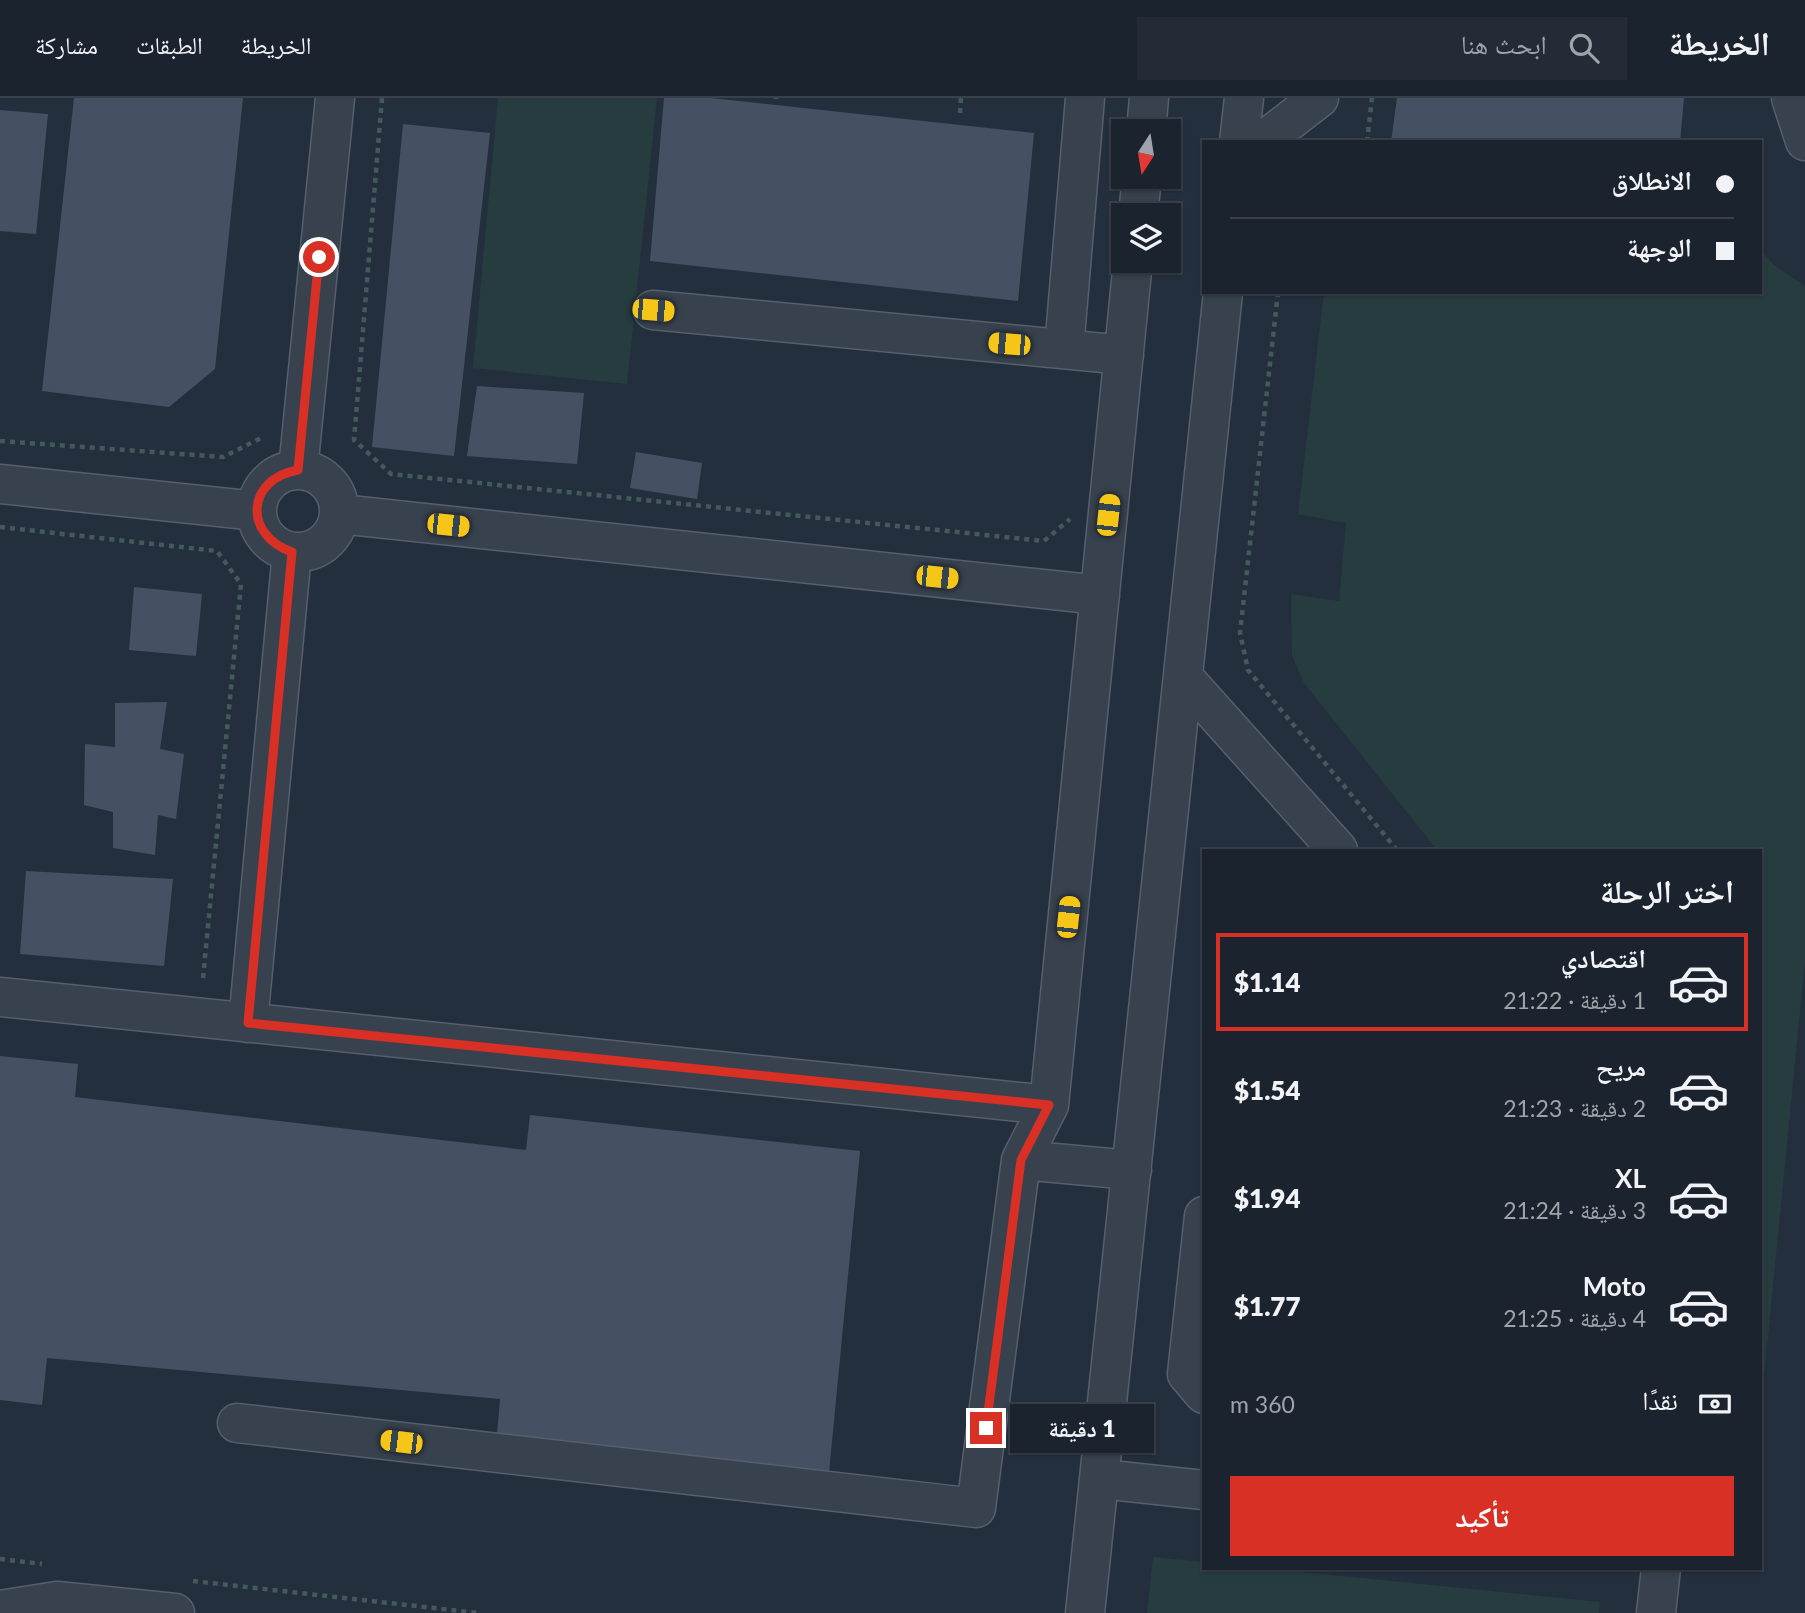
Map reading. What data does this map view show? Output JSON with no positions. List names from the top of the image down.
{
  "north": "bottom",
  "page": {
    "header": "الخريطة",
    "search": "ابحث هنا",
    "nav": ["الخريطة", "الطبقات", "مشاركة"],
    "banner": ["الانطلاق", "الوجهة"],
    "heading": "اختر الرحلة",
    "list": [
      {
        "name": "اقتصادي",
        "note": "1 دقيقة · 21:22",
        "value": "$1.14"
      },
      {
        "name": "مريح",
        "note": "2 دقيقة · 21:23",
        "value": "$1.54"
      },
      {
        "name": "XL",
        "note": "3 دقيقة · 21:24",
        "value": "$1.94"
      },
      {
        "name": "Moto",
        "note": "4 دقيقة · 21:25",
        "value": "$1.77"
      }
    ],
    "pay": ["نقدًا", "360 m"],
    "bubble": "1 دقيقة",
    "buttons": "تأكيد"
  }
}
